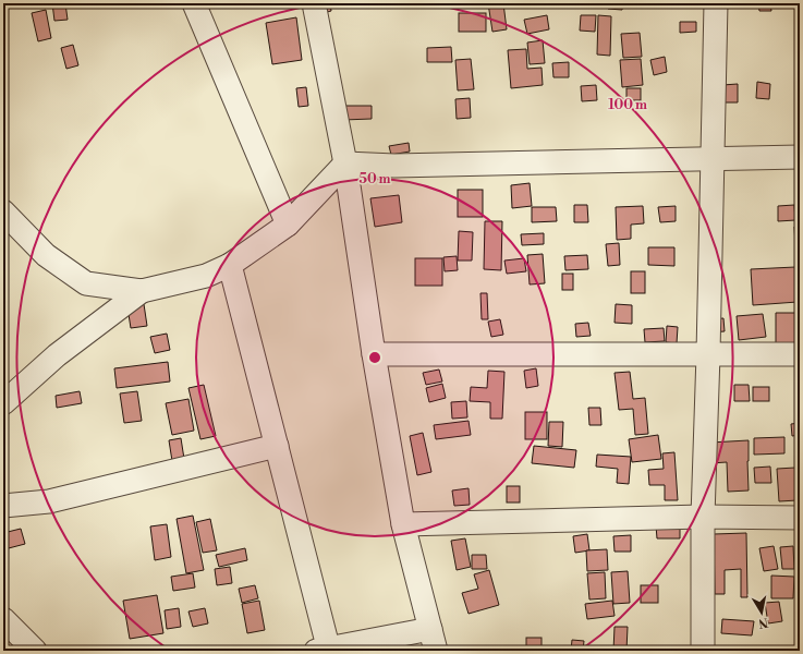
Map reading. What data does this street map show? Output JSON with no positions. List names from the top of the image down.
{
  "north": "bottom",
  "rings": ["100 m", "50 m"]
}
